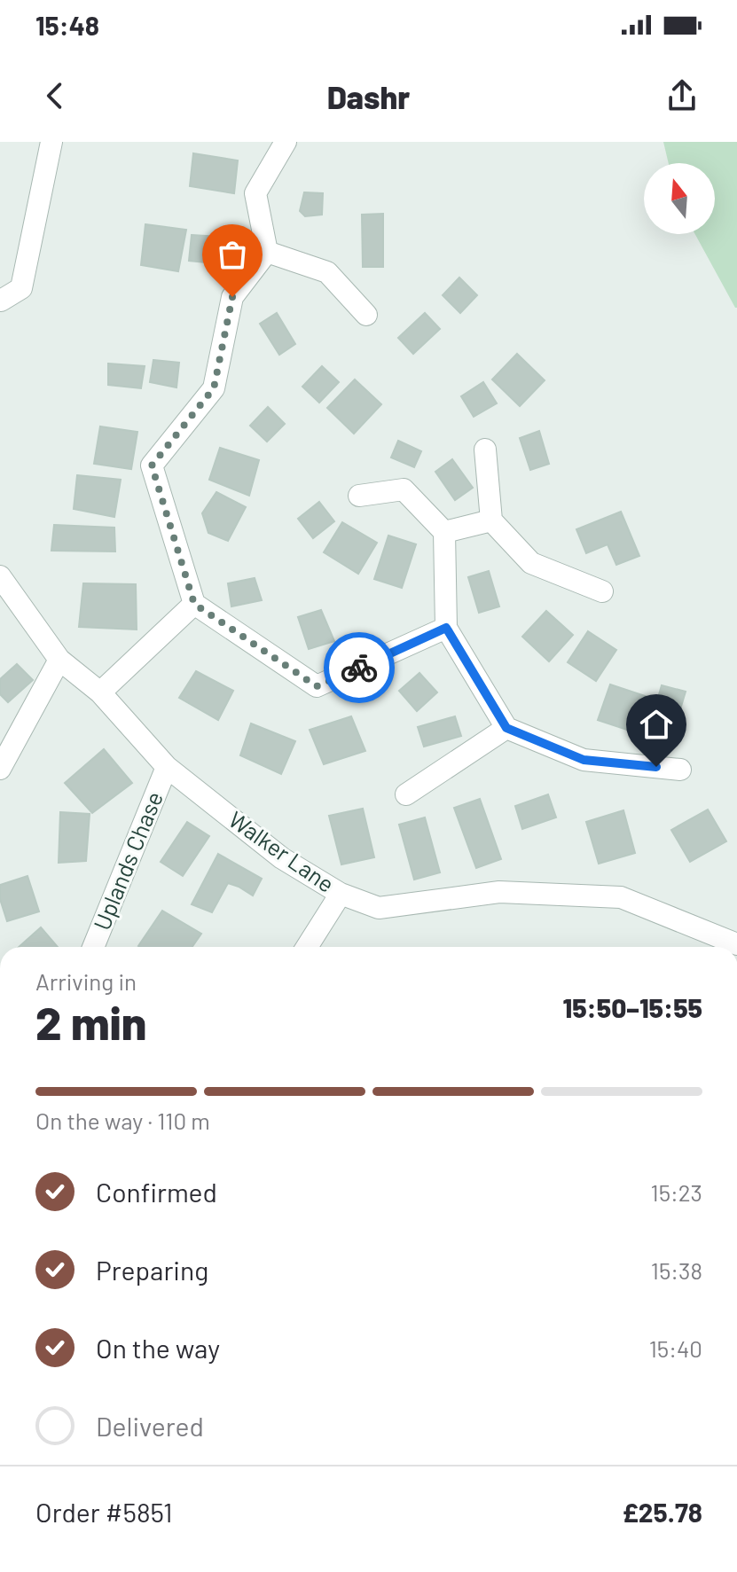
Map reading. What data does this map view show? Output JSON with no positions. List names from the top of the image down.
{
  "streets": {
    "street": ["Walker Lane", "Uplands Chase"]
  },
  "crossings": [
    ["Walker Lane", "Uplands Chase"]
  ],
  "north": "top",
  "page": {
    "status": "15:48",
    "header": "Dashr",
    "heading": ["2 min", "Arriving in", "15:50–15:55"],
    "panel": ["Order #5851", "£25.78"],
    "bar": "On the way · 110 m",
    "list": [
      ["Confirmed", "15:23"],
      ["Preparing", "15:38"],
      ["On the way", "15:40"],
      "Delivered"
    ]
  }
}
